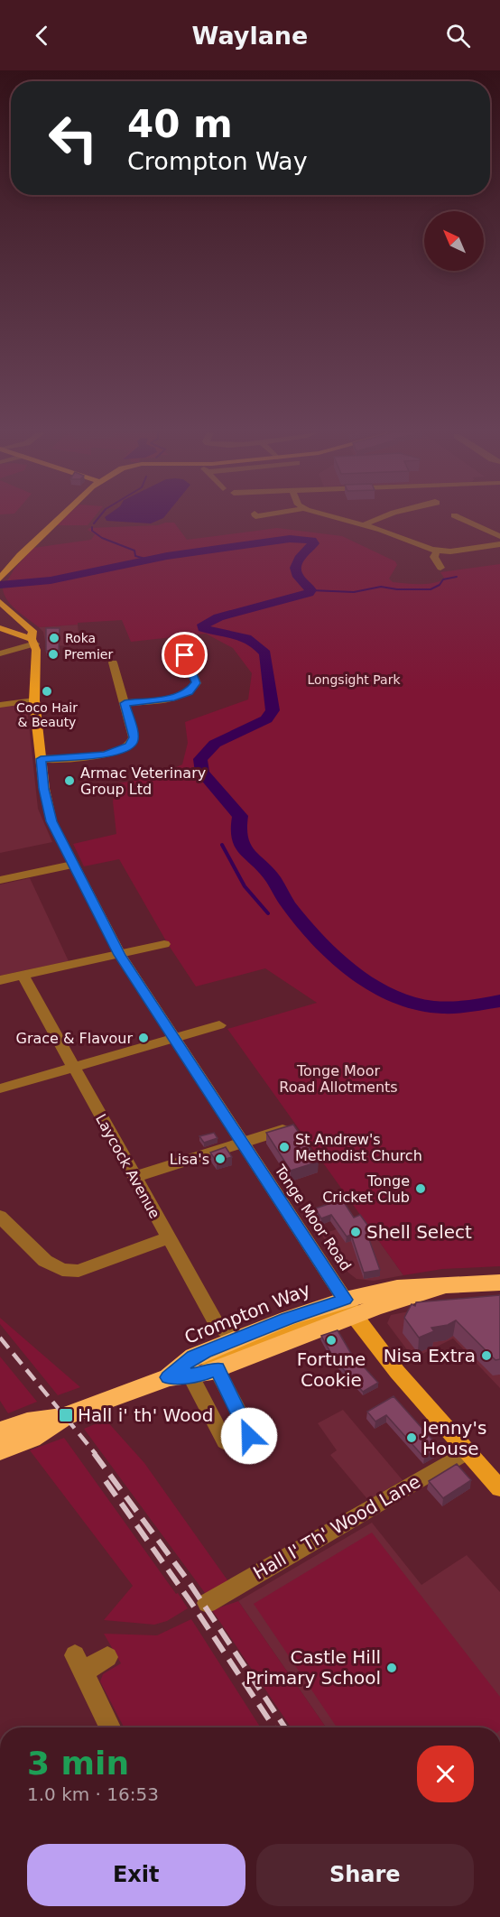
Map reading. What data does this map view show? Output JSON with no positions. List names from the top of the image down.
{
  "streets": {
    "highway": ["Crompton Way"],
    "main road": ["Tonge Moor Road"],
    "street": ["Laycock Avenue", "Hall I' Th' Wood Lane"]
  },
  "crossings": [
    ["Laycock Avenue", "Crompton Way"],
    ["Tonge Moor Road", "Crompton Way"],
    ["Tonge Moor Road", "Hall I' Th' Wood Lane"]
  ],
  "parks": ["Longsight Park", "Tonge Moor Road Allotments"],
  "places": {
    "other": [
      "Roka",
      "Premier",
      "Coco Hair & Beauty",
      "Armac Veterinary Group Ltd",
      "Grace & Flavour",
      "St Andrew's Methodist Church",
      "Lisa's",
      "Tonge Cricket Club",
      "Shell Select",
      "Fortune Cookie",
      "Nisa Extra",
      "Jenny's House",
      "Castle Hill Primary School"
    ],
    "transit": ["Hall i' th' Wood"]
  },
  "north": "top left",
  "page": {
    "header": "Waylane",
    "turn": ["40 m", "Crompton Way"],
    "heading": ["3 min", "1.0 km · 16:53"],
    "buttons": ["Exit", "Share"]
  }
}
